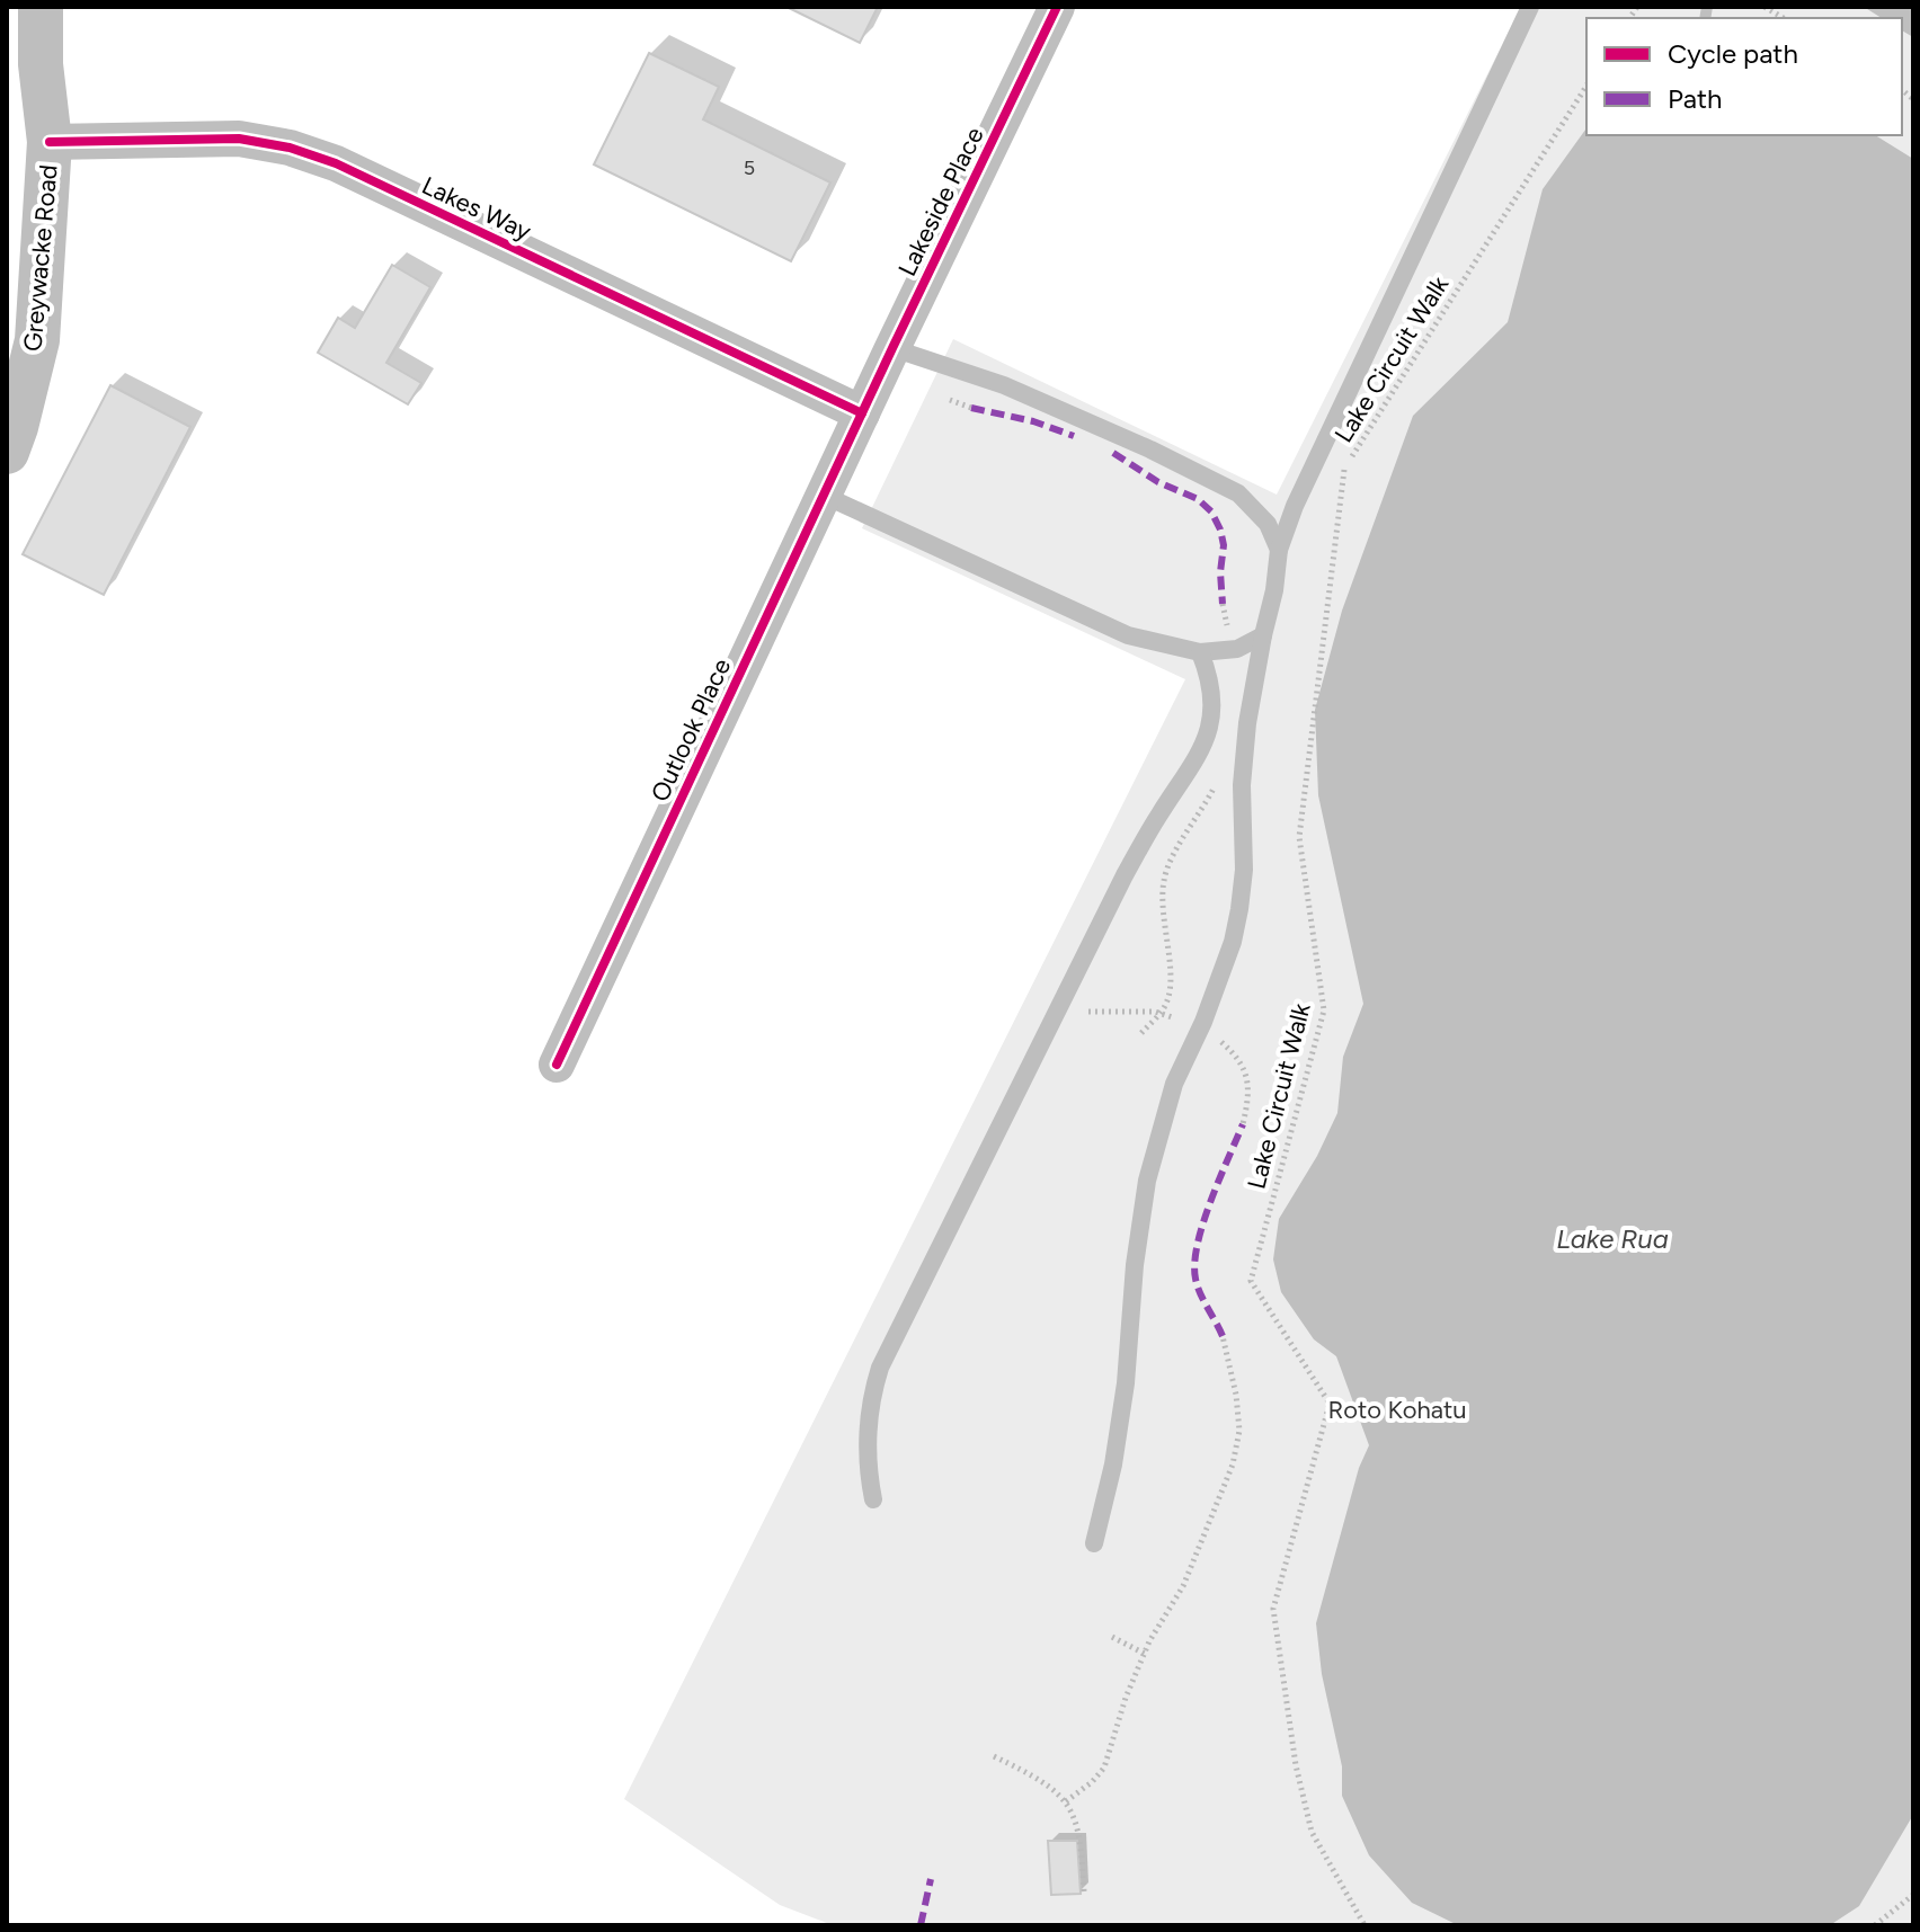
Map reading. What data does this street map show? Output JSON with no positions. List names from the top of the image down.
{
  "streets": {
    "street": [
      "Lakeside Place",
      "Lakes Way",
      "Greywacke Road",
      "Outlook Place"
    ],
    "path": ["Lake Circuit Walk"]
  },
  "crossings": [
    ["Lakeside Place", "Lakes Way"],
    ["Lakeside Place", "Outlook Place"],
    ["Lakes Way", "Greywacke Road"],
    ["Lakes Way", "Outlook Place"]
  ],
  "water": ["Lake Rua"],
  "parks": ["Roto Kohatu"],
  "house_numbers": ["5"],
  "legend": ["Cycle path", "Path"]
}
